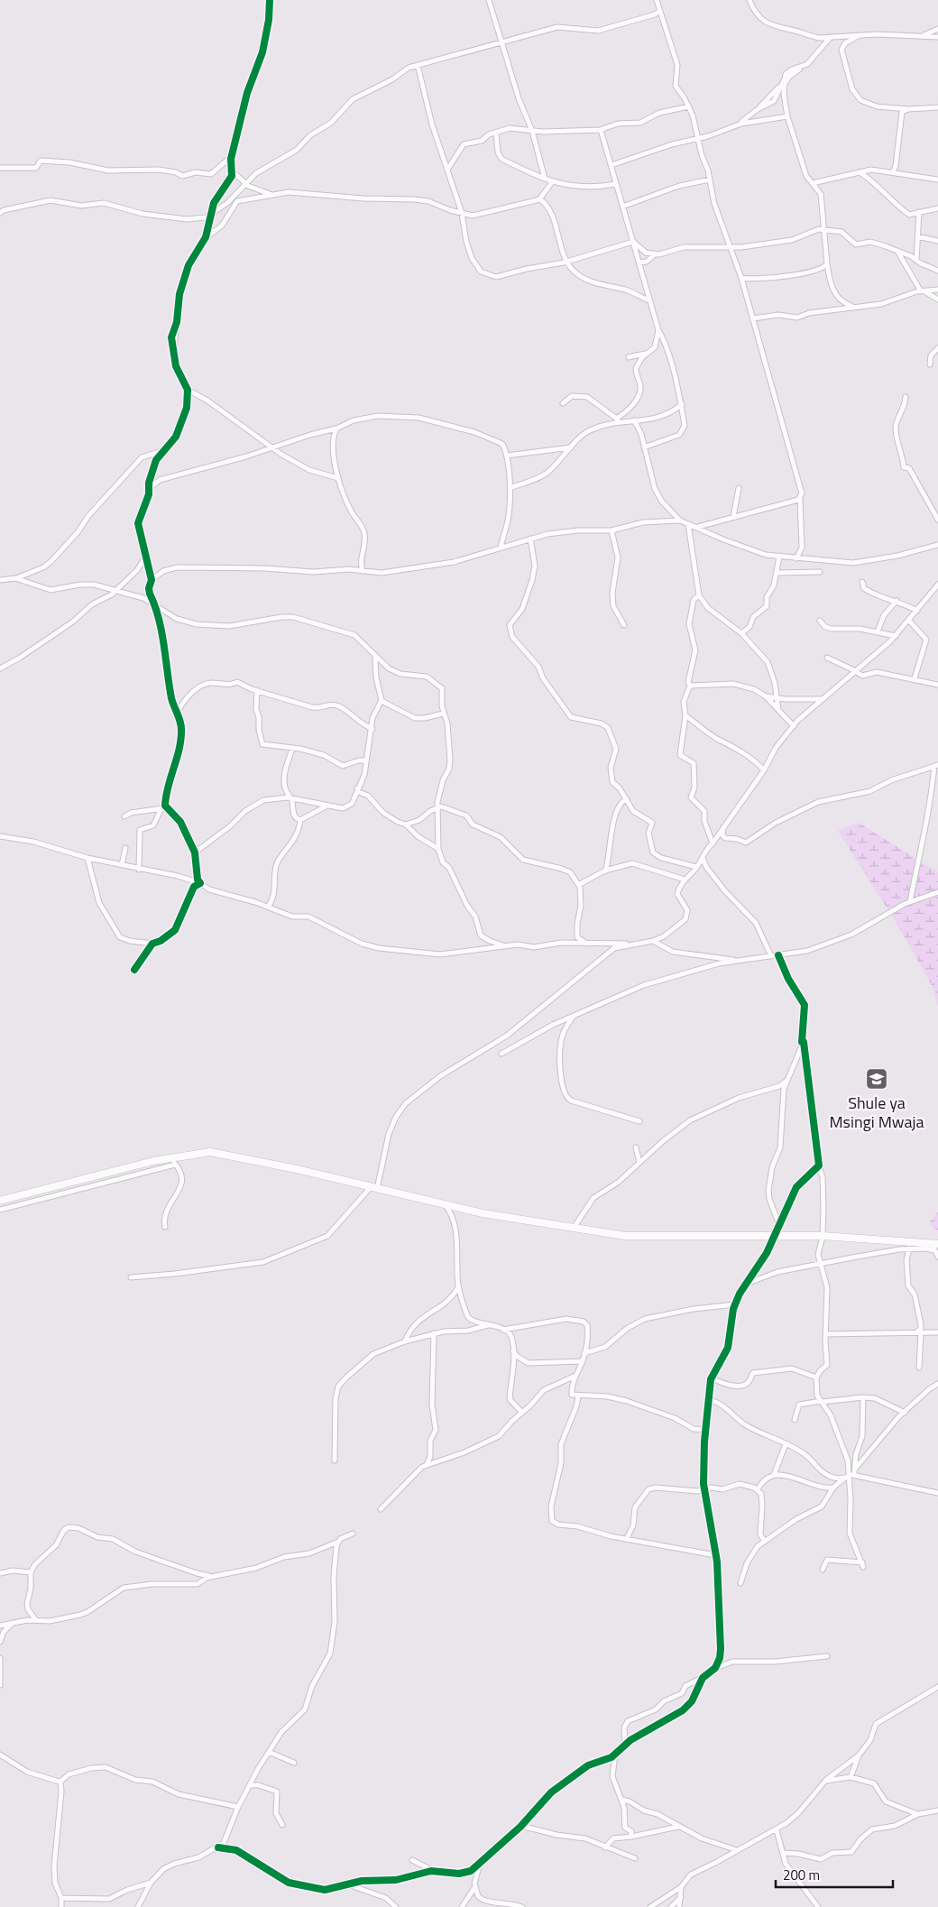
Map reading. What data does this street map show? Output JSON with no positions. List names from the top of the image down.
{
  "places": {
    "school or university": ["Shule ya Msingi Mwaja"]
  },
  "scale_bar": "200 m"
}
